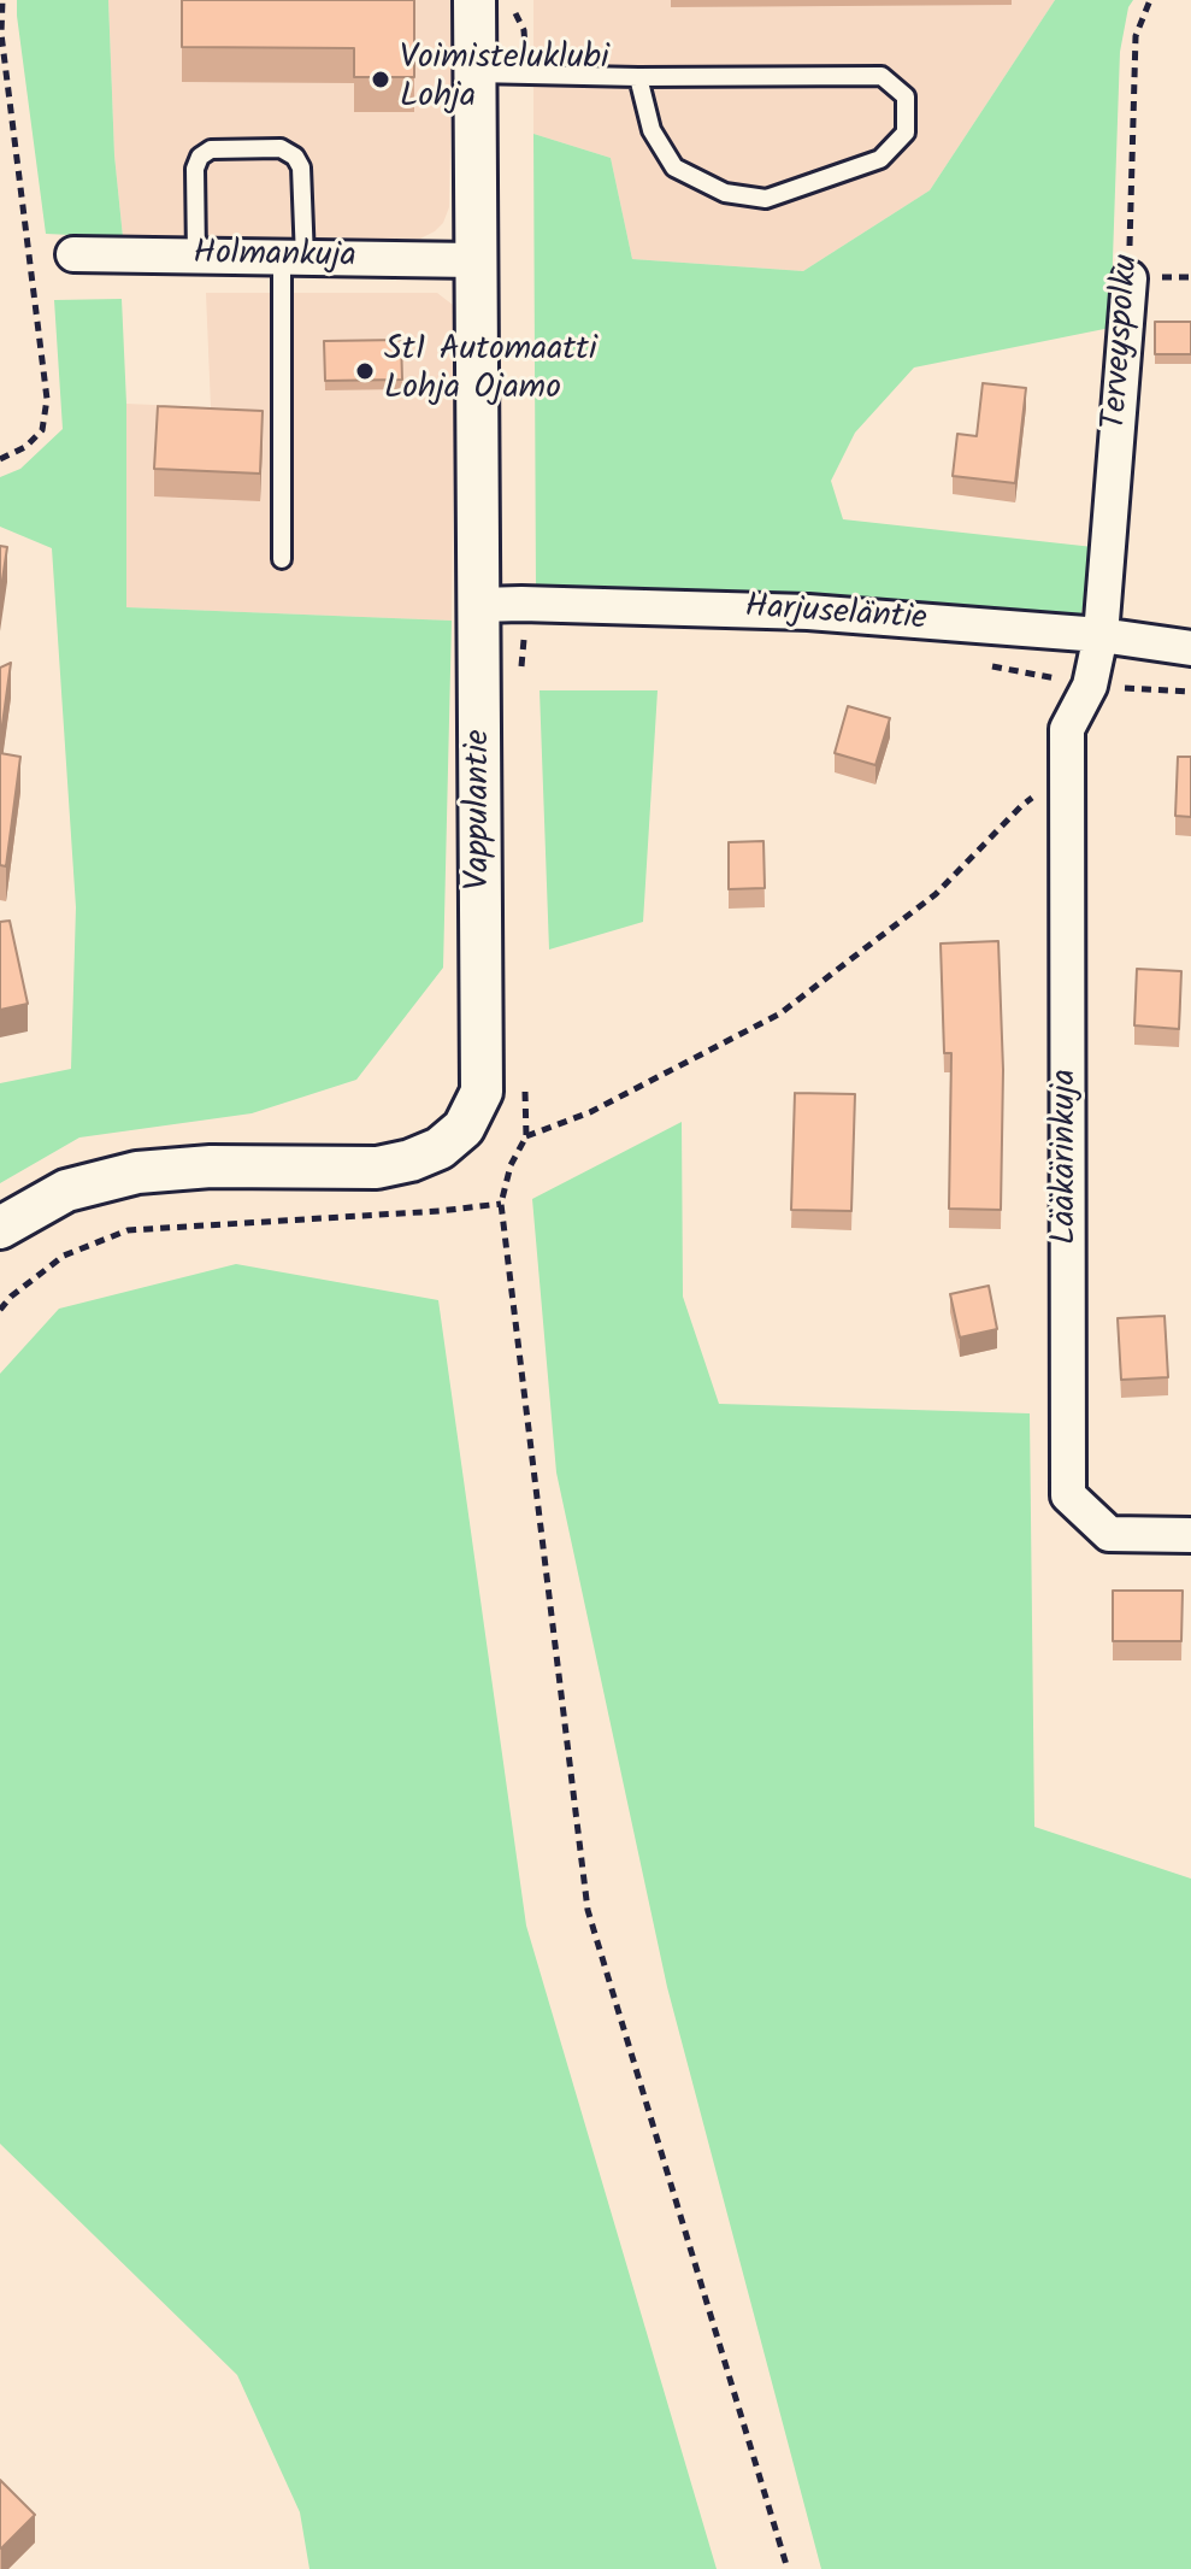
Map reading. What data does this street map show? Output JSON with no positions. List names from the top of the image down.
{
  "streets": {
    "street": [
      "Holmankuja",
      "Terveyspolku",
      "Harjuseläntie",
      "Vappulantie",
      "Lääkärinkuja"
    ]
  },
  "crossings": [
    ["Holmankuja", "Vappulantie"],
    ["Terveyspolku", "Harjuseläntie"],
    ["Terveyspolku", "Lääkärinkuja"],
    ["Harjuseläntie", "Vappulantie"]
  ],
  "places": ["Voimisteluklubi Lohja", "St1 Automaatti Lohja Ojamo"]
}
